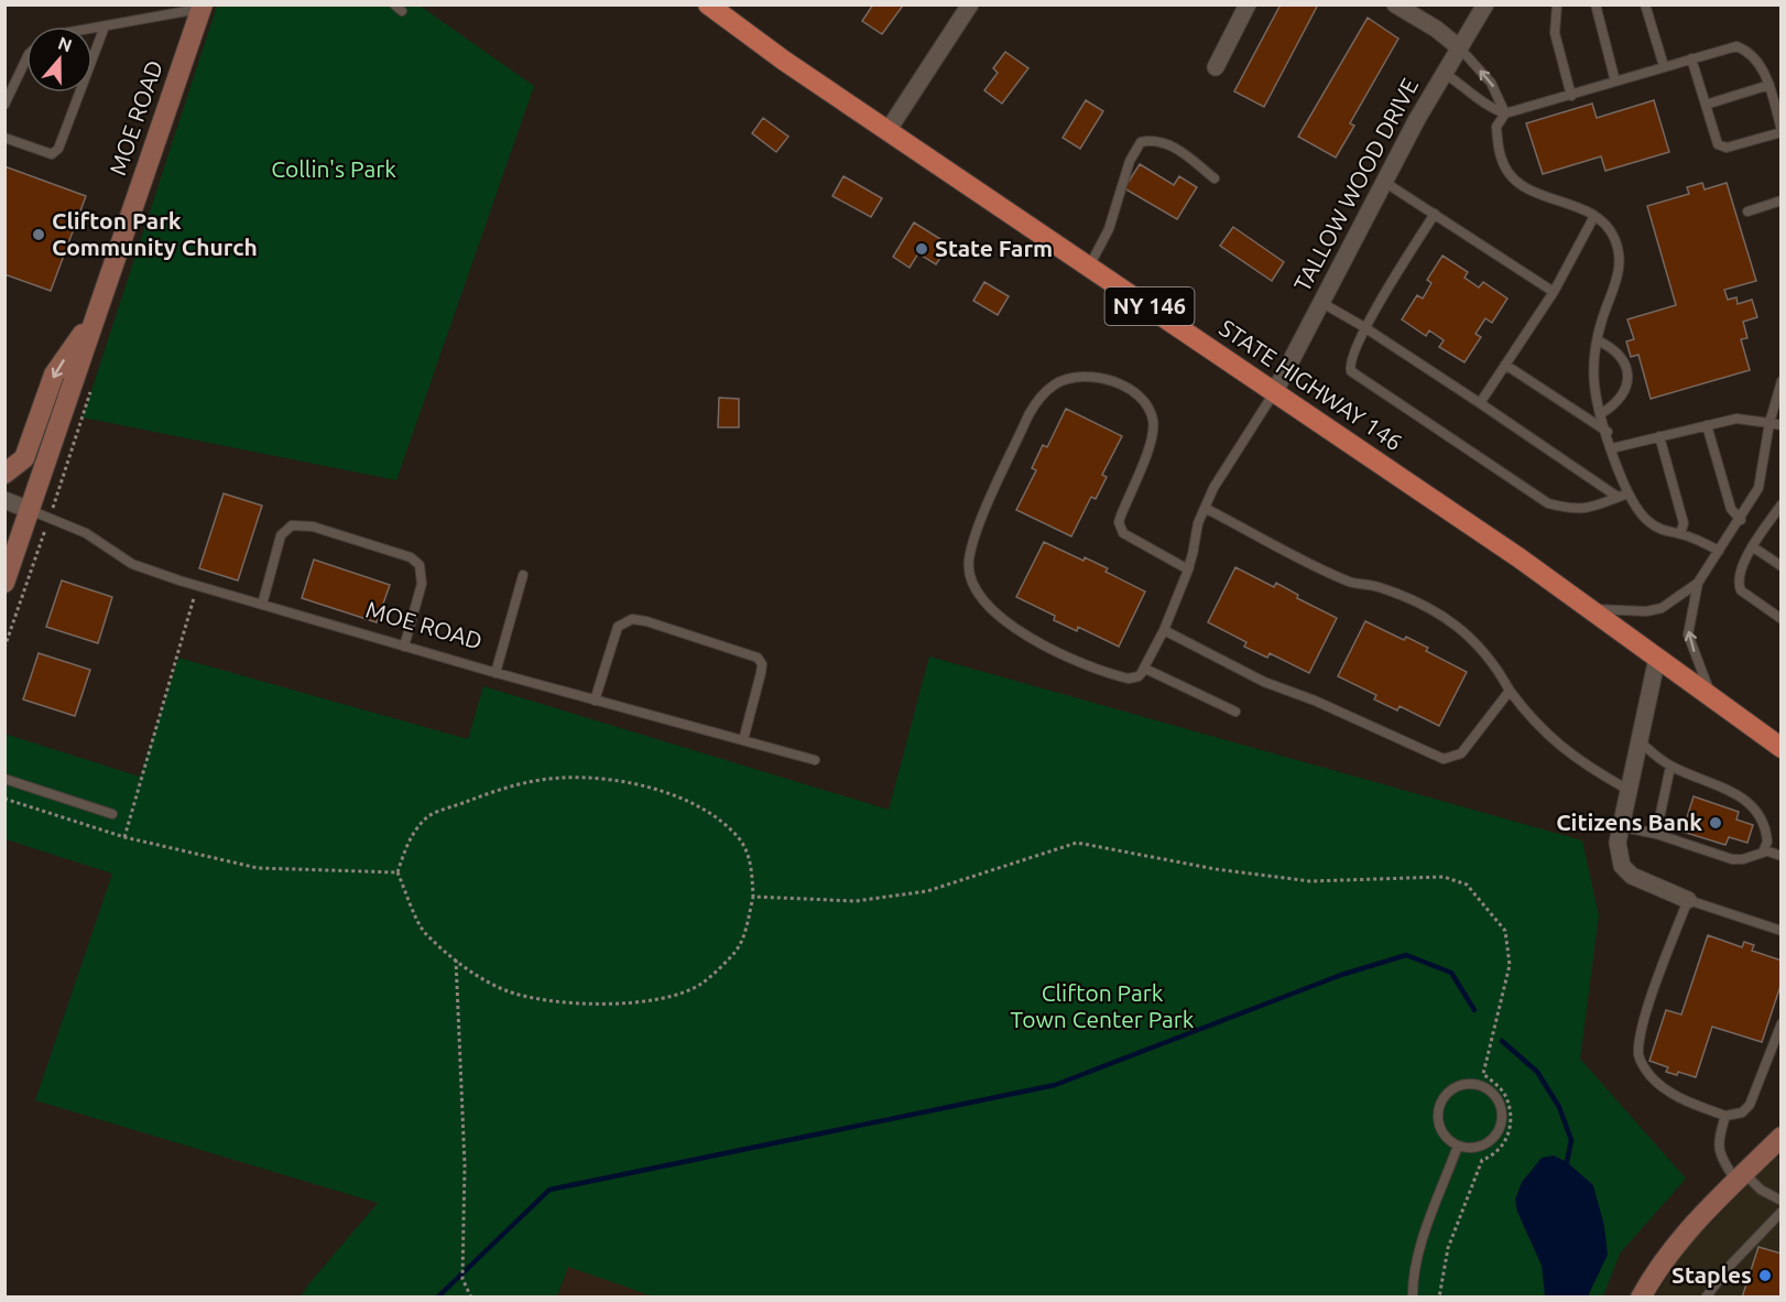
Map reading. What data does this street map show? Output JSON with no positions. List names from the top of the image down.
{
  "streets": {
    "main road": ["NY 146", "STATE HIGHWAY 146"],
    "street": ["MOE ROAD", "TALLOW WOOD DRIVE"]
  },
  "crossings": [
    ["TALLOW WOOD DRIVE", "STATE HIGHWAY 146"]
  ],
  "parks": ["Collin's Park", "Clifton Park Town Center Park"],
  "places": [
    "Clifton Park Community Church",
    "State Farm",
    "Citizens Bank",
    "Staples"
  ],
  "north": "top"
}
